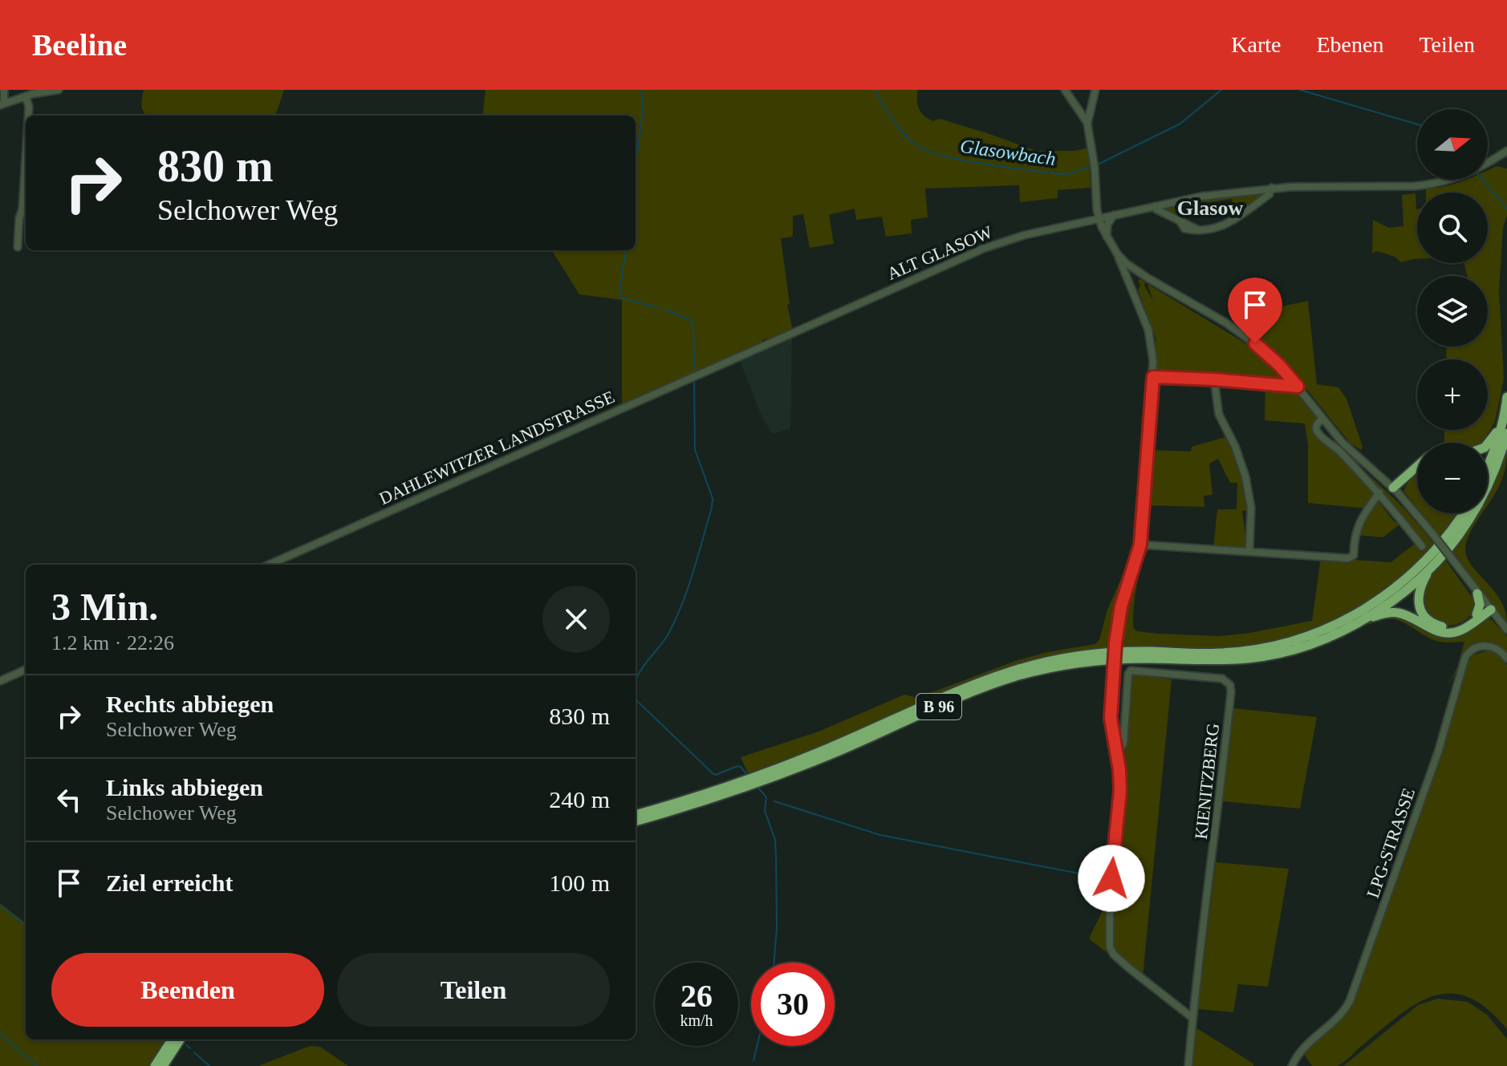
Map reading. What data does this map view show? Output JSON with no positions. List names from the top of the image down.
{
  "streets": {
    "highway": ["B 96"],
    "street": [
      "ALT GLASOW",
      "DAHLEWITZER LANDSTRASSE",
      "KIENITZBERG",
      "LPG-STRASSE"
    ]
  },
  "crossings": [
    ["ALT GLASOW", "DAHLEWITZER LANDSTRASSE"]
  ],
  "districts": ["Glasow"],
  "water": ["Glasowbach"],
  "north": "right",
  "page": {
    "header": "Beeline",
    "nav": ["Karte", "Ebenen", "Teilen"],
    "map_buttons": ["+", "−"],
    "turn": ["830 m", "Selchower Weg"],
    "heading": ["3 Min.", "1.2 km · 22:26"],
    "list": [
      {
        "name": "Rechts abbiegen",
        "note": "Selchower Weg",
        "value": "830 m"
      },
      {
        "name": "Links abbiegen",
        "note": "Selchower Weg",
        "value": "240 m"
      },
      {
        "name": "Ziel erreicht",
        "value": "100 m"
      }
    ],
    "buttons": ["Beenden", "Teilen"],
    "speed": "26 km/h",
    "limit": "30"
  }
}
